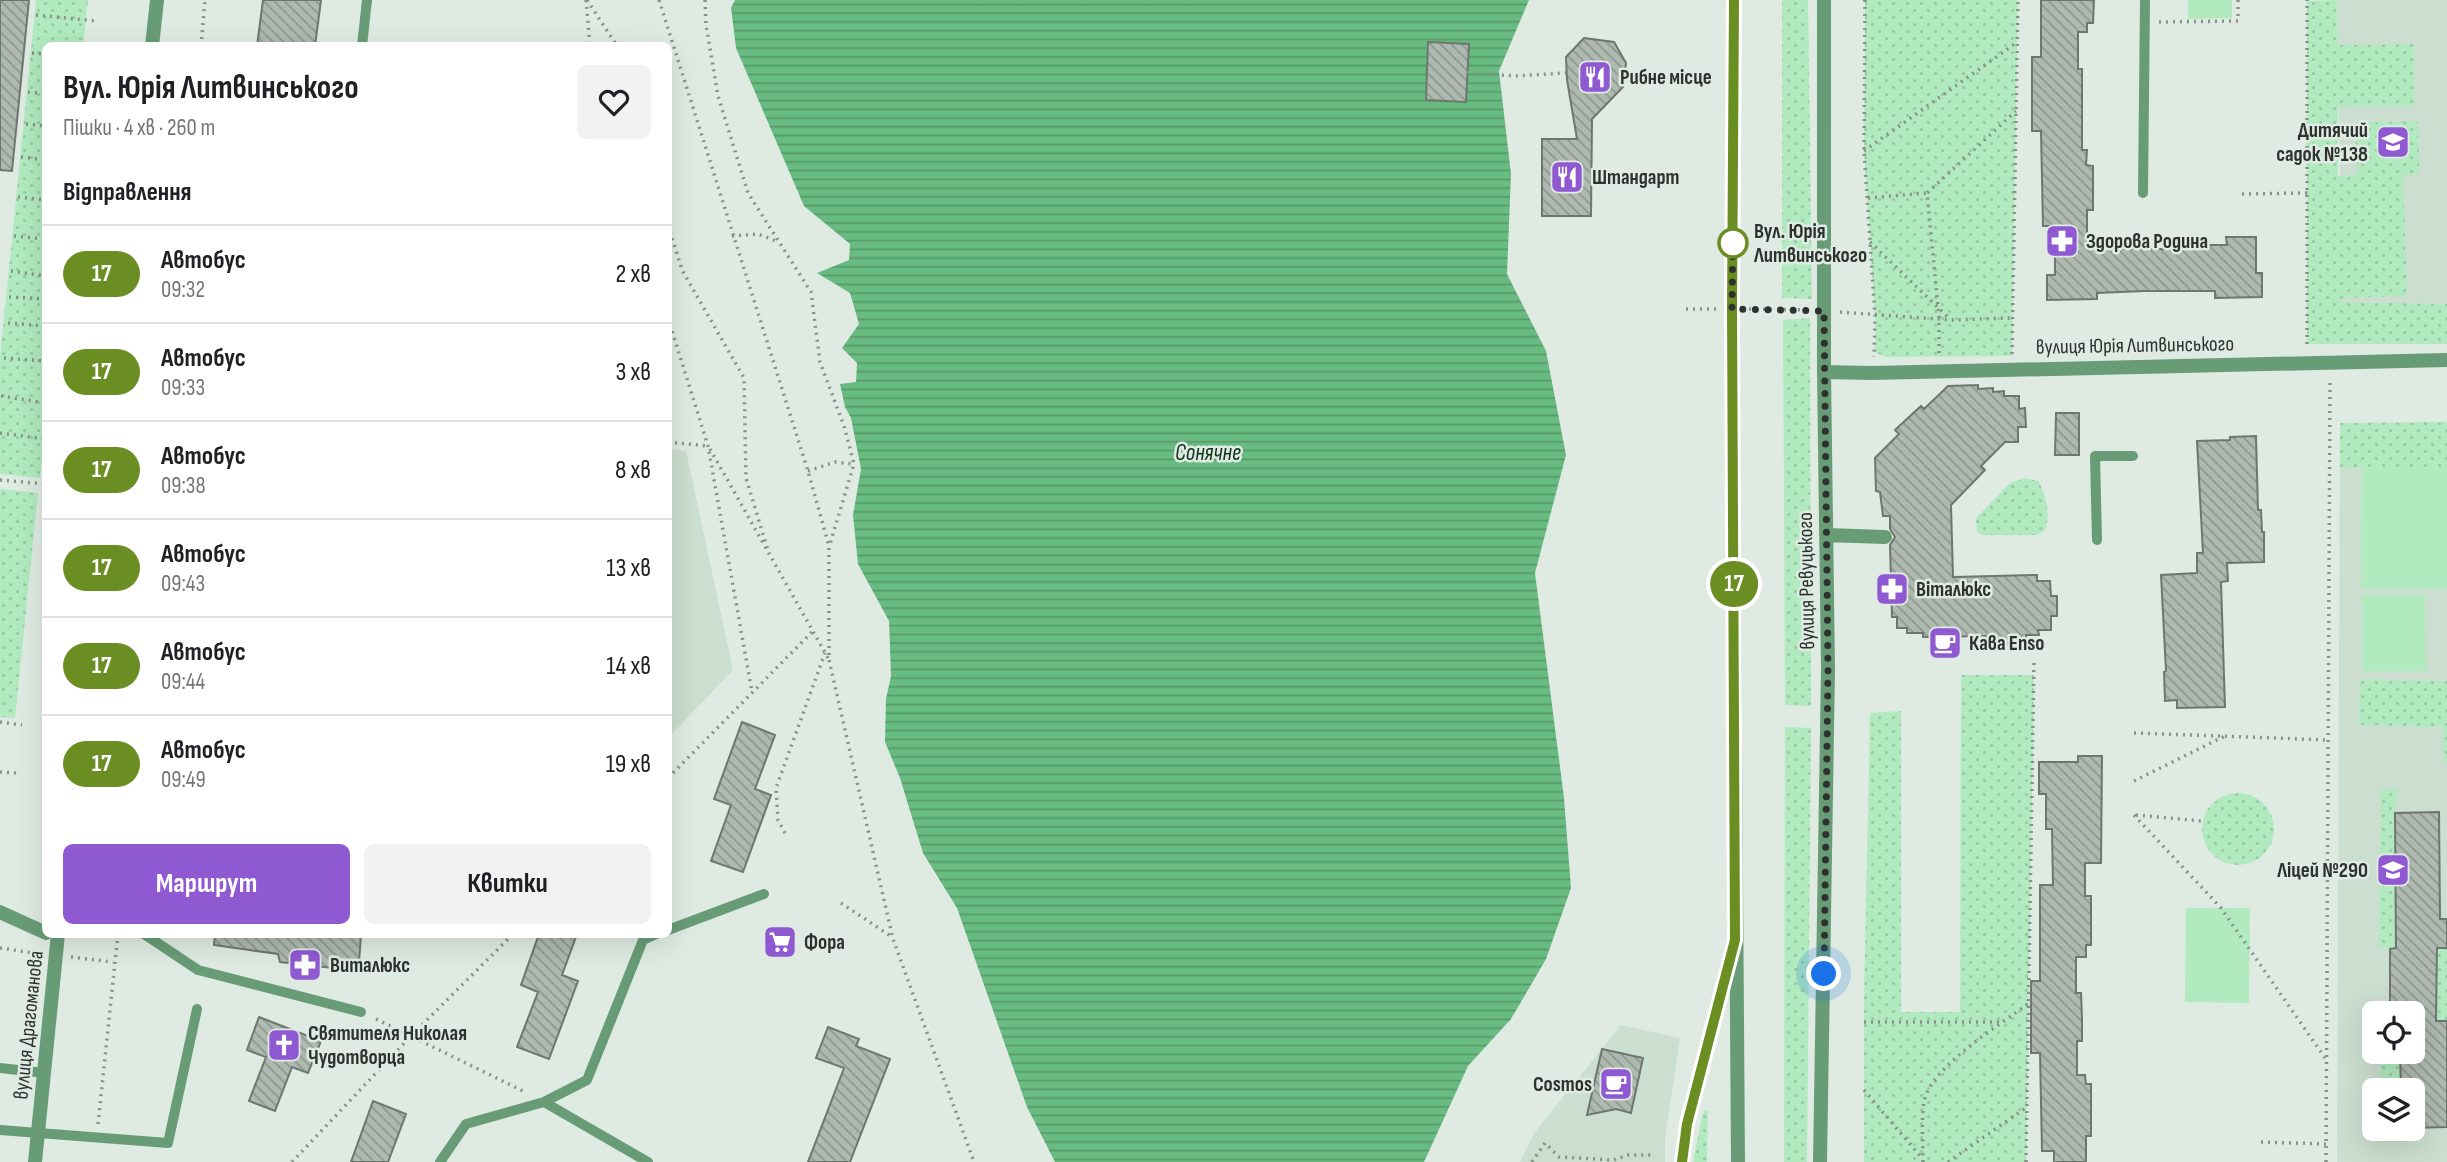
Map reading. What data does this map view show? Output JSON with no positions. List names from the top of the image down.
{
  "streets": {
    "street": ["вулиця Юрія Литвинського", "вулиця Ревуцького", "вулиця Драгоманова"]
  },
  "crossings": [
    ["вулиця Юрія Литвинського", "вулиця Ревуцького"]
  ],
  "water": ["Сонячне"],
  "places": {
    "restaurant": ["Рибне місце", "Штандарт"],
    "school or university": ["Дитячий садок №138", "Ліцей №290"],
    "pharmacy": ["Здорова Родина", "Віталюкс", "Виталюкс"],
    "other": ["Вул. Юрія Литвинського"],
    "cafe": ["Кава Enso", "Cosmos"],
    "supermarket": ["Фора"],
    "church": ["Святителя Николая Чудотворца"]
  },
  "lines": ["bus line 17"],
  "page": {
    "on_map": "17",
    "heading": [
      ["Вул. Юрія Литвинського", "Пішки · 4 хв · 260 m"],
      "Відправлення"
    ],
    "list": [
      {
        "mark": "17",
        "name": "Автобус",
        "note": "09:32",
        "value": "2 хв"
      },
      {
        "mark": "17",
        "name": "Автобус",
        "note": "09:33",
        "value": "3 хв"
      },
      {
        "mark": "17",
        "name": "Автобус",
        "note": "09:38",
        "value": "8 хв"
      },
      {
        "mark": "17",
        "name": "Автобус",
        "note": "09:43",
        "value": "13 хв"
      },
      {
        "mark": "17",
        "name": "Автобус",
        "note": "09:44",
        "value": "14 хв"
      },
      {
        "mark": "17",
        "name": "Автобус",
        "note": "09:49",
        "value": "19 хв"
      }
    ],
    "buttons": ["Маршрут", "Квитки"]
  }
}
